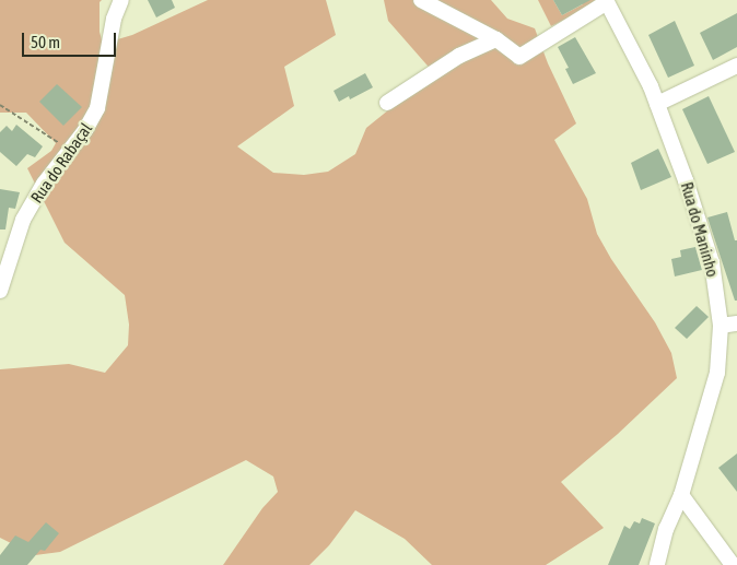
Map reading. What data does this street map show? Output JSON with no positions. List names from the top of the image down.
{
  "streets": {
    "street": ["Rua do Rabaçal", "Rua do Maninho"]
  },
  "scale_bar": "50 m"
}
